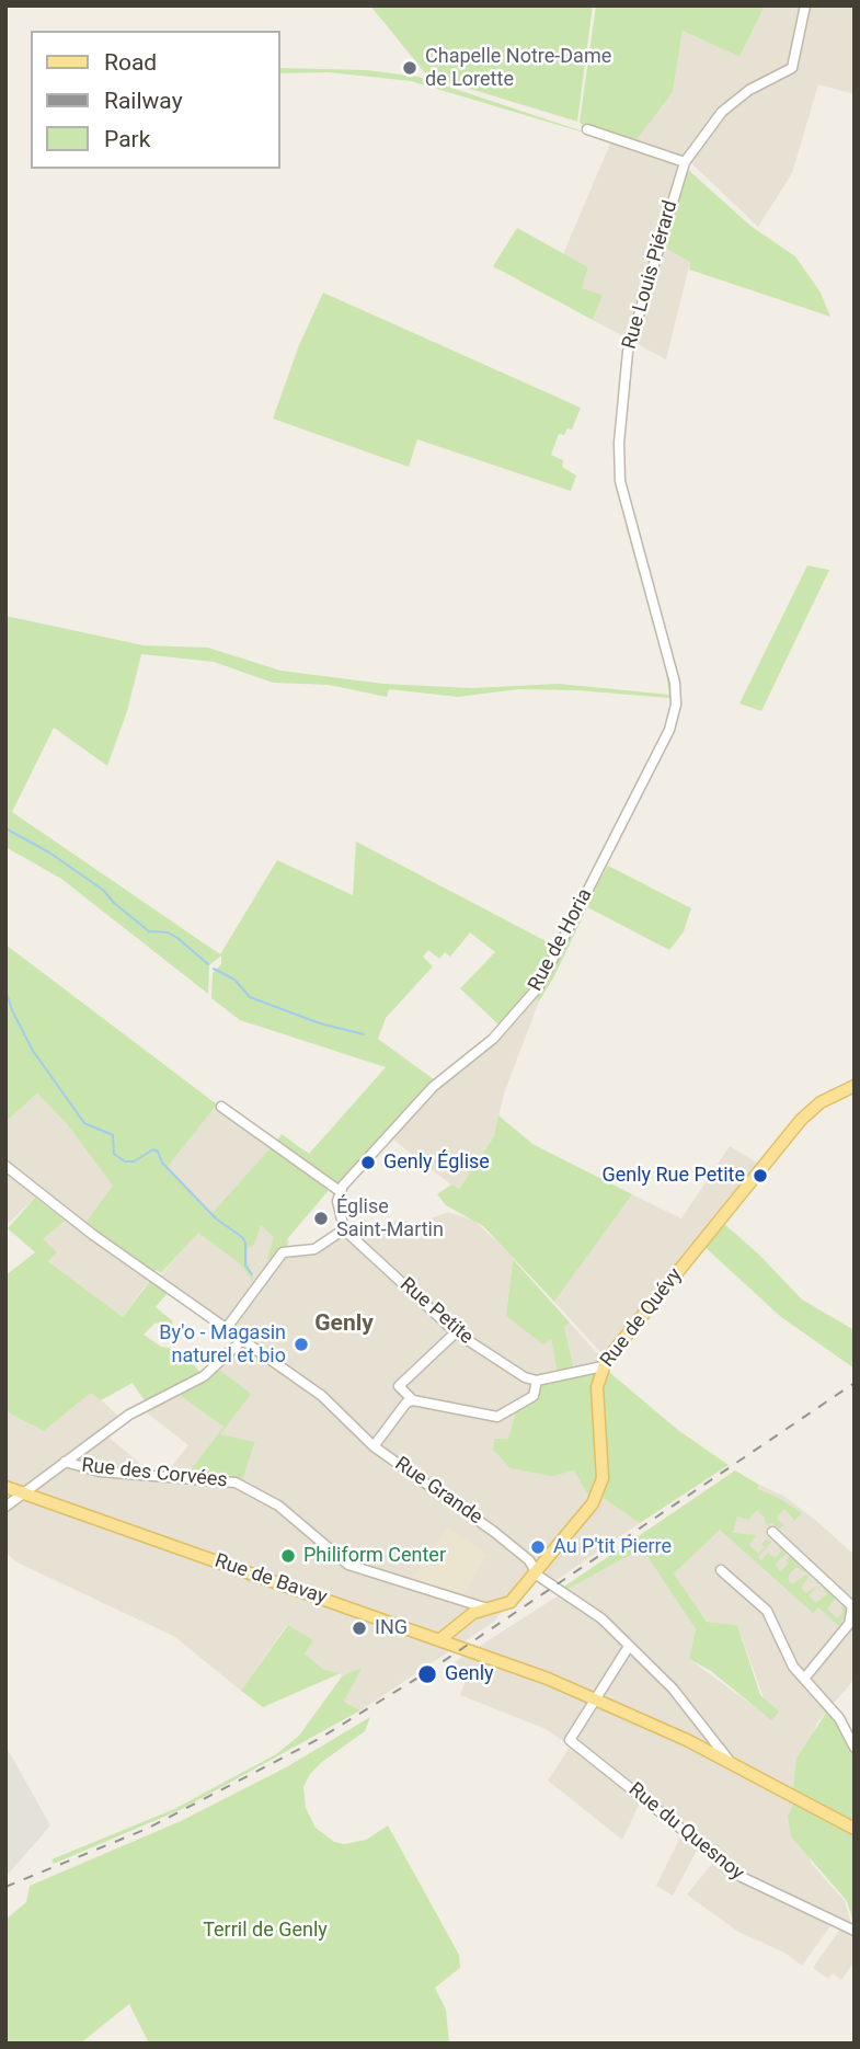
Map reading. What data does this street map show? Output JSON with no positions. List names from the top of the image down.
{
  "streets": {
    "main road": ["Rue de Quévy", "Rue de Bavay"],
    "street": [
      "Rue Louis Piérard",
      "Rue de Horia",
      "Rue Petite",
      "Rue des Corvées",
      "Rue Grande",
      "Rue du Quesnoy"
    ]
  },
  "crossings": [
    ["Rue Louis Piérard", "Rue de Horia"],
    ["Rue de Quévy", "Rue des Corvées"],
    ["Rue de Quévy", "Rue Grande"],
    ["Rue de Quévy", "Rue de Bavay"],
    ["Rue Grande", "Rue de Bavay"],
    ["Rue de Bavay", "Rue du Quesnoy"]
  ],
  "districts": ["Genly"],
  "parks": ["Terril de Genly"],
  "places": [
    "Chapelle Notre-Dame de Lorette",
    "Genly Église",
    "Genly Rue Petite",
    "Église Saint-Martin",
    "By'o - Magasin naturel et bio",
    "Au P'tit Pierre",
    "Philiform Center",
    "ING",
    "Genly"
  ],
  "legend": ["Road", "Railway", "Park"]
}
